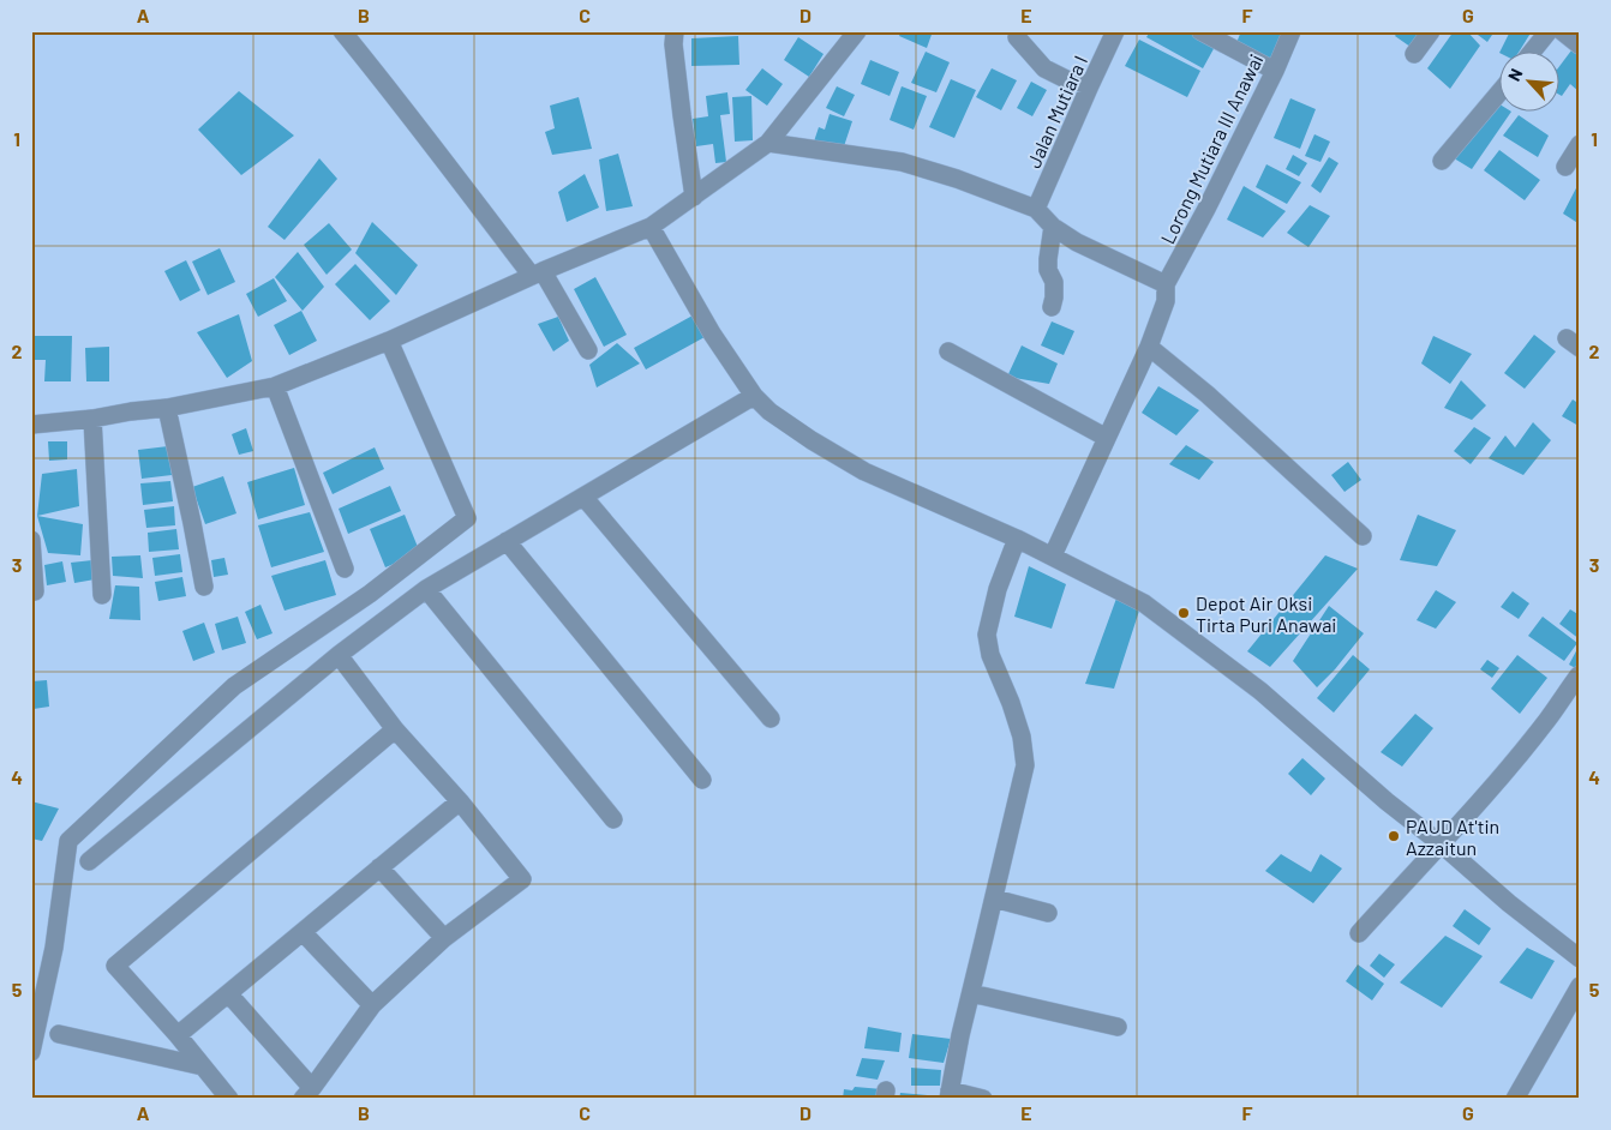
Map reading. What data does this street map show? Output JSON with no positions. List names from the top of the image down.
{
  "streets": {
    "street": ["Jalan Mutiara I", "Lorong Mutiara III Anawai"]
  },
  "places": ["Depot Air Oksi Tirta Puri Anawai", "PAUD At'tin Azzaitun"],
  "north": "top left",
  "grid": {
    "columns": [
      "A",
      "B",
      "C",
      "D",
      "E",
      "F",
      "G"
    ],
    "rows": [
      "1",
      "2",
      "3",
      "4",
      "5"
    ]
  }
}
